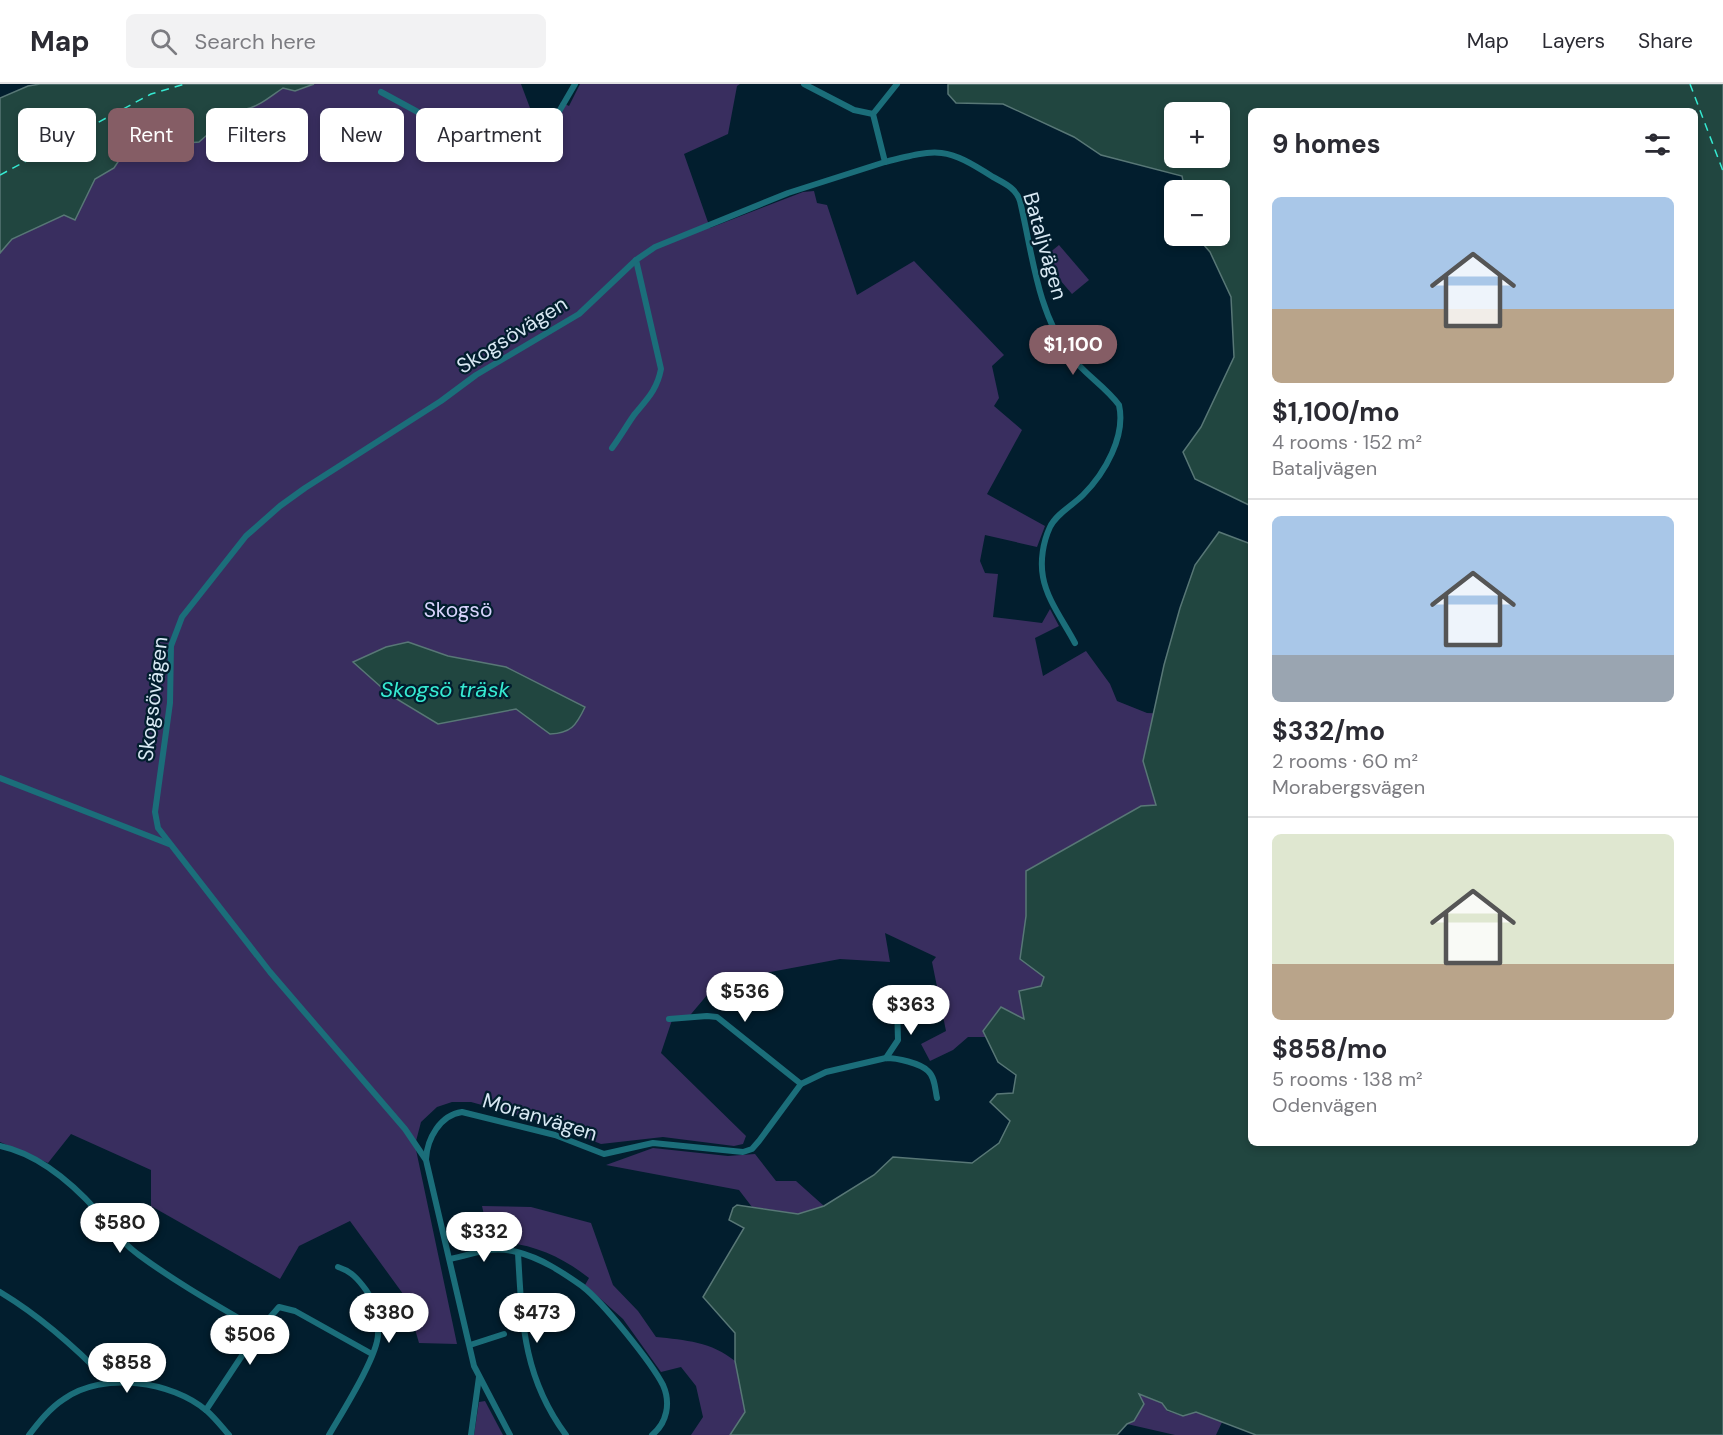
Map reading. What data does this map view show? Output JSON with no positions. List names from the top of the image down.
{
  "streets": {
    "street": ["Bataljvägen", "Skogsövägen", "Moranvägen"]
  },
  "crossings": [
    ["Bataljvägen", "Skogsövägen"],
    ["Skogsövägen", "Moranvägen"]
  ],
  "water": ["Skogsö träsk"],
  "parks": ["Skogsö"],
  "page": {
    "header": "Map",
    "search": "Search here",
    "nav": ["Map", "Layers", "Share"],
    "map_buttons": ["+", "−"],
    "chip": [
      "Buy",
      "Rent",
      "Filters",
      "New",
      "Apartment"
    ],
    "heading": "9 homes",
    "list": [
      {
        "name": "$1,100/mo",
        "note": "4 rooms · 152 m² · Bataljvägen"
      },
      {
        "name": "$332/mo",
        "note": "2 rooms · 60 m² · Morabergsvägen"
      },
      {
        "name": "$858/mo",
        "note": "5 rooms · 138 m² · Odenvägen"
      }
    ],
    "price": [
      "$1,100",
      "$536",
      "$363",
      "$580",
      "$332",
      "$380",
      "$473",
      "$506",
      "$858"
    ]
  }
}
